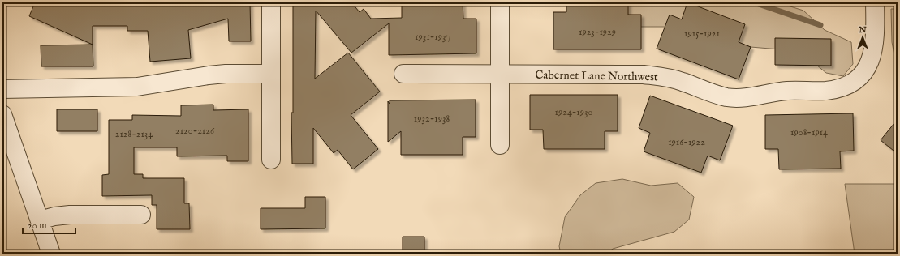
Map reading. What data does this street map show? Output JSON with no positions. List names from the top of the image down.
{
  "streets": {
    "street": ["Cabernet Lane Northwest"]
  },
  "house_numbers": [
    "1923-1929",
    "1915-1921",
    "1931-1937",
    "1924-1930",
    "1932-1938",
    "2120-2126",
    "1908-1914",
    "2128-2134",
    "1916-1922"
  ],
  "scale_bar": "20 m",
  "north": "top"
}
